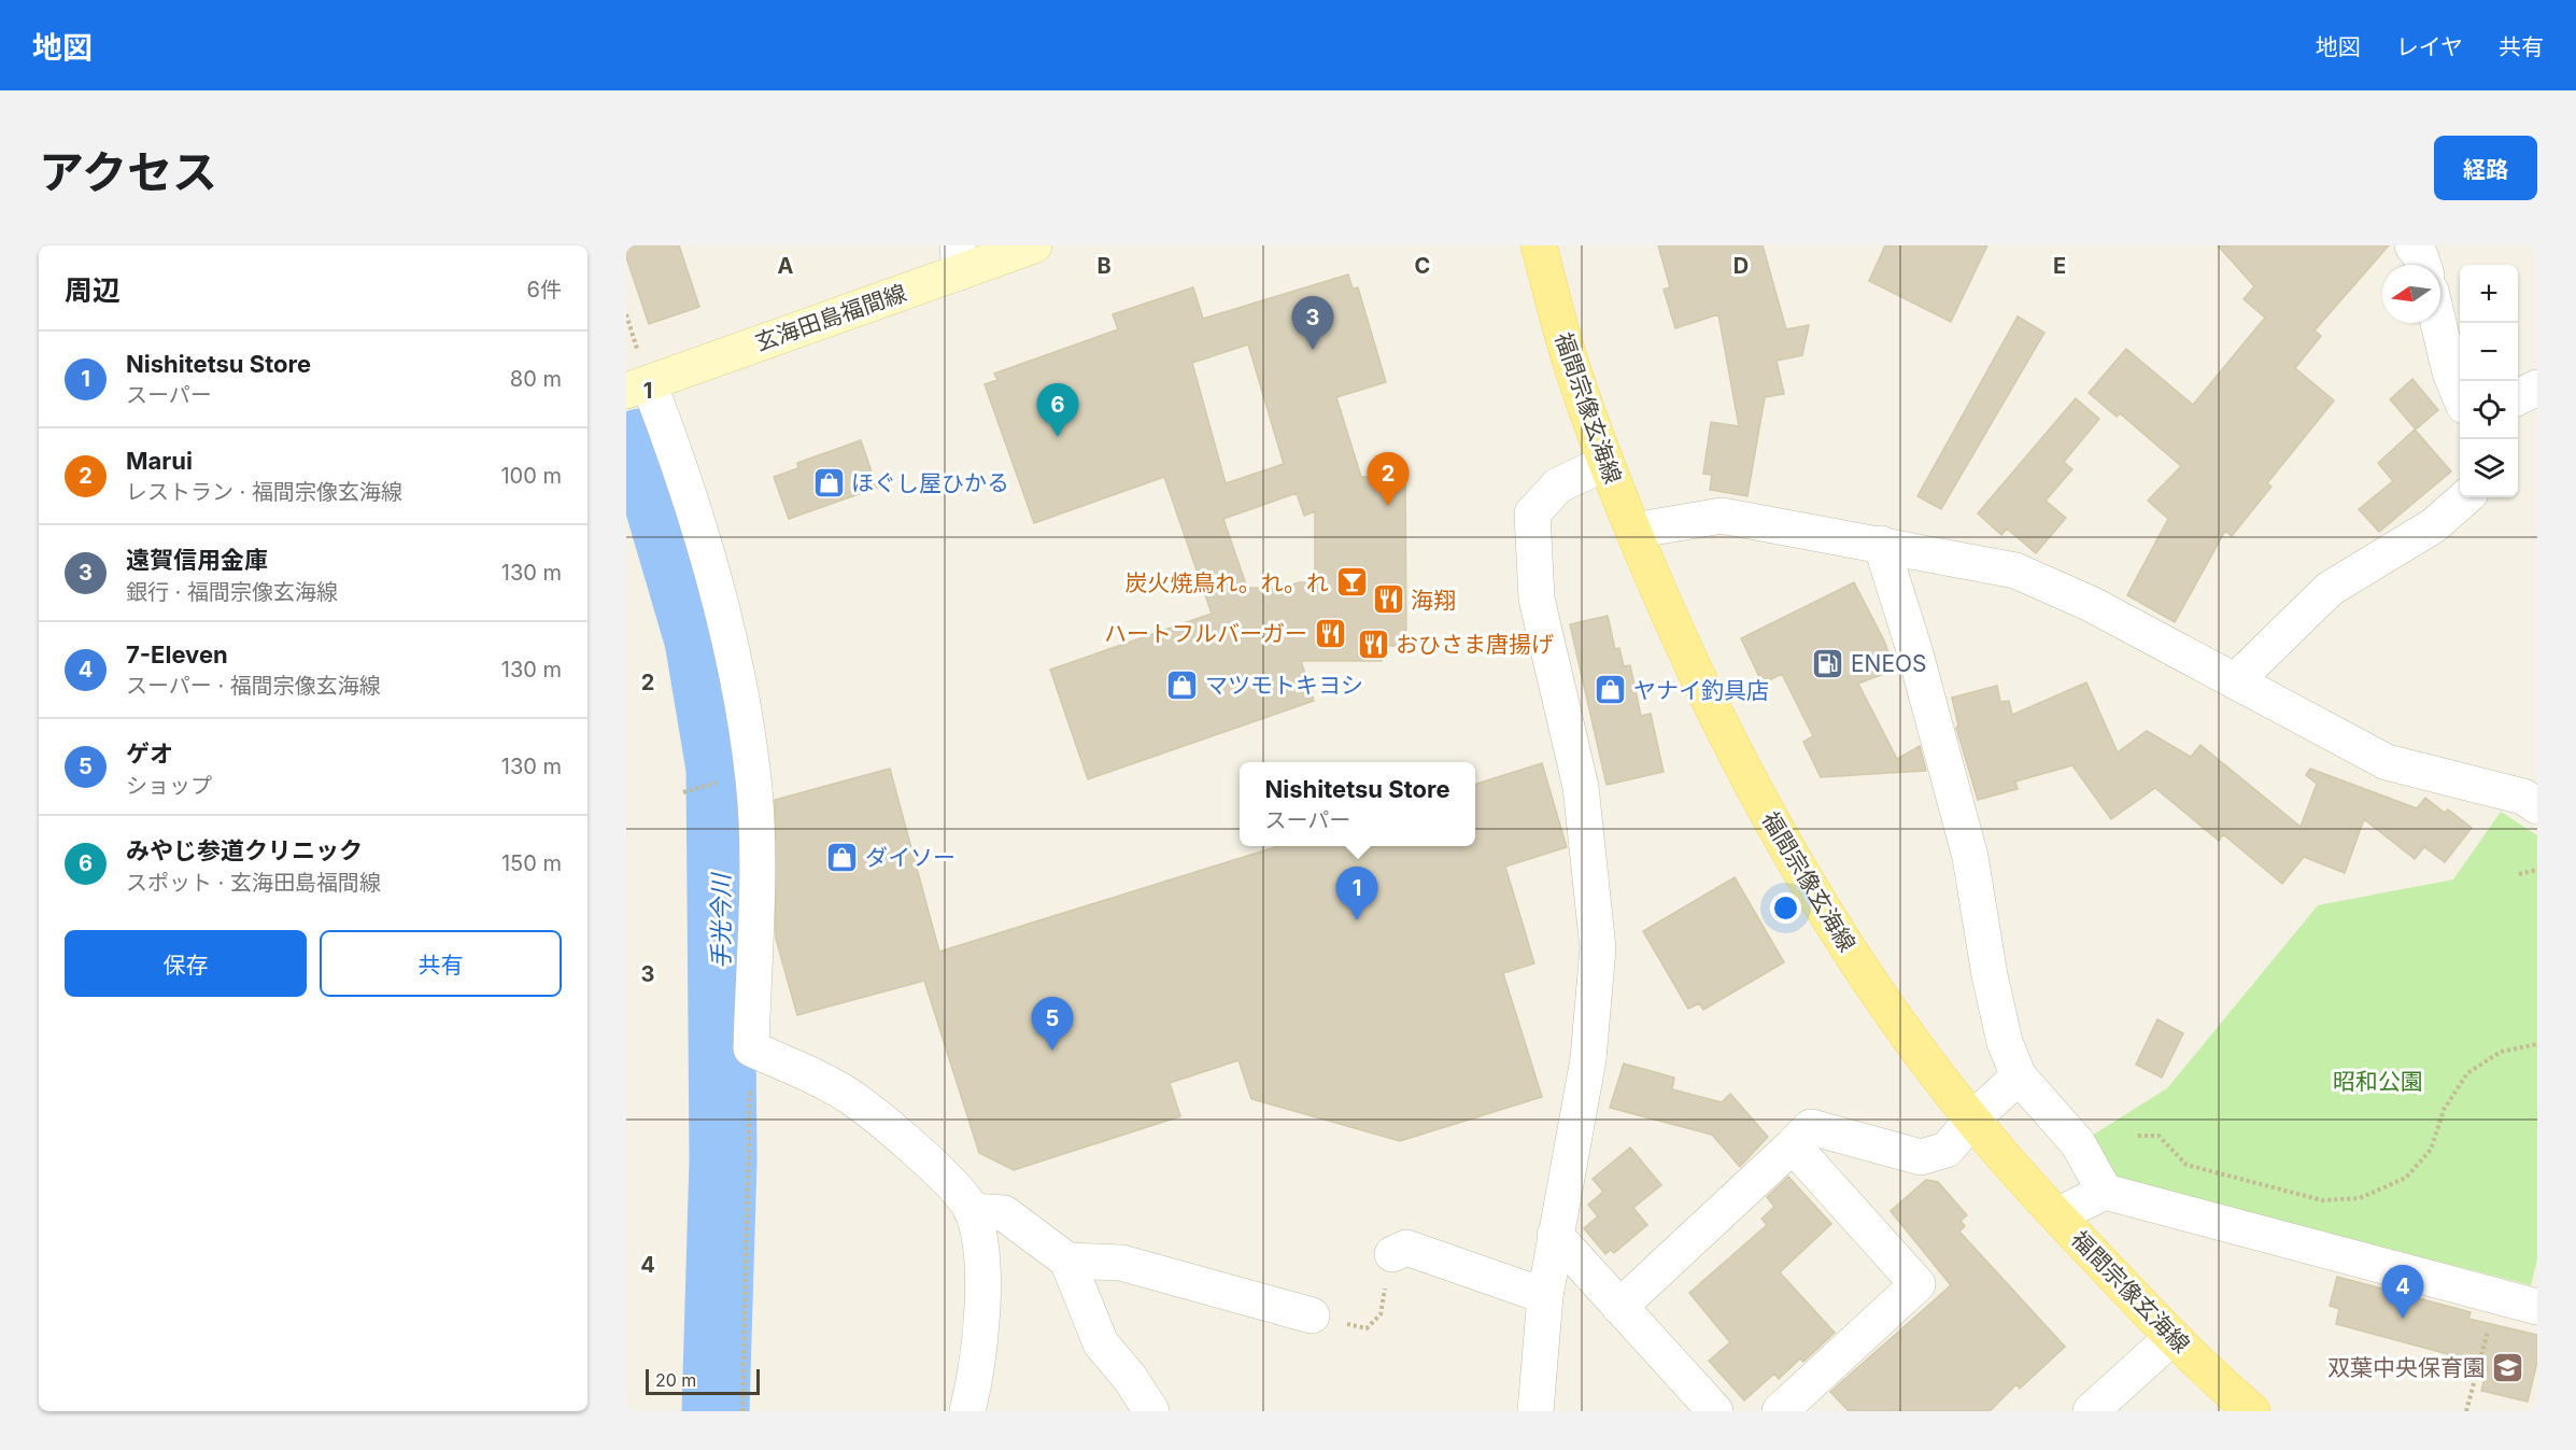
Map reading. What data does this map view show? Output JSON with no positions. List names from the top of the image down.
{
  "streets": {
    "main road": ["玄海田島福間線", "福間宗像玄海線"]
  },
  "water": ["手光今川"],
  "parks": ["昭和公園"],
  "places": {
    "shop": [
      "ほぐし屋ひかる",
      "マツモトキヨシ",
      "ヤナイ釣具店",
      "ダイソー"
    ],
    "bar": ["炭火焼鳥れ。れ。れ"],
    "restaurant": ["海翔", "ハートフルバーガー", "おひさま唐揚げ"],
    "fuel station": ["ENEOS"],
    "school or university": ["双葉中央保育園"]
  },
  "scale_bar": "20 m",
  "north": "left",
  "page": {
    "header": "地図",
    "nav": ["地図", "レイヤ", "共有"],
    "title": "アクセス",
    "buttons": [
      "経路",
      ["保存", "共有"]
    ],
    "heading": ["周辺", "6件"],
    "map_buttons": ["+", "−"],
    "pins": [
      "3",
      "6",
      "2",
      "1",
      "5",
      "4"
    ],
    "list": [
      {
        "mark": "1",
        "name": "Nishitetsu Store",
        "note": "スーパー",
        "value": "80 m"
      },
      {
        "mark": "2",
        "name": "Marui",
        "note": "レストラン · 福間宗像玄海線",
        "value": "100 m"
      },
      {
        "mark": "3",
        "name": "遠賀信用金庫",
        "note": "銀行 · 福間宗像玄海線",
        "value": "130 m"
      },
      {
        "mark": "4",
        "name": "7-Eleven",
        "note": "スーパー · 福間宗像玄海線",
        "value": "130 m"
      },
      {
        "mark": "5",
        "name": "ゲオ",
        "note": "ショップ",
        "value": "130 m"
      },
      {
        "mark": "6",
        "name": "みやじ参道クリニック",
        "note": "スポット · 玄海田島福間線",
        "value": "150 m"
      }
    ],
    "popup": ["Nishitetsu Store", "スーパー"],
    "scale": "20 m"
  },
  "grid": {
    "columns": [
      "A",
      "B",
      "C",
      "D",
      "E"
    ],
    "rows": [
      "1",
      "2",
      "3",
      "4"
    ]
  }
}
